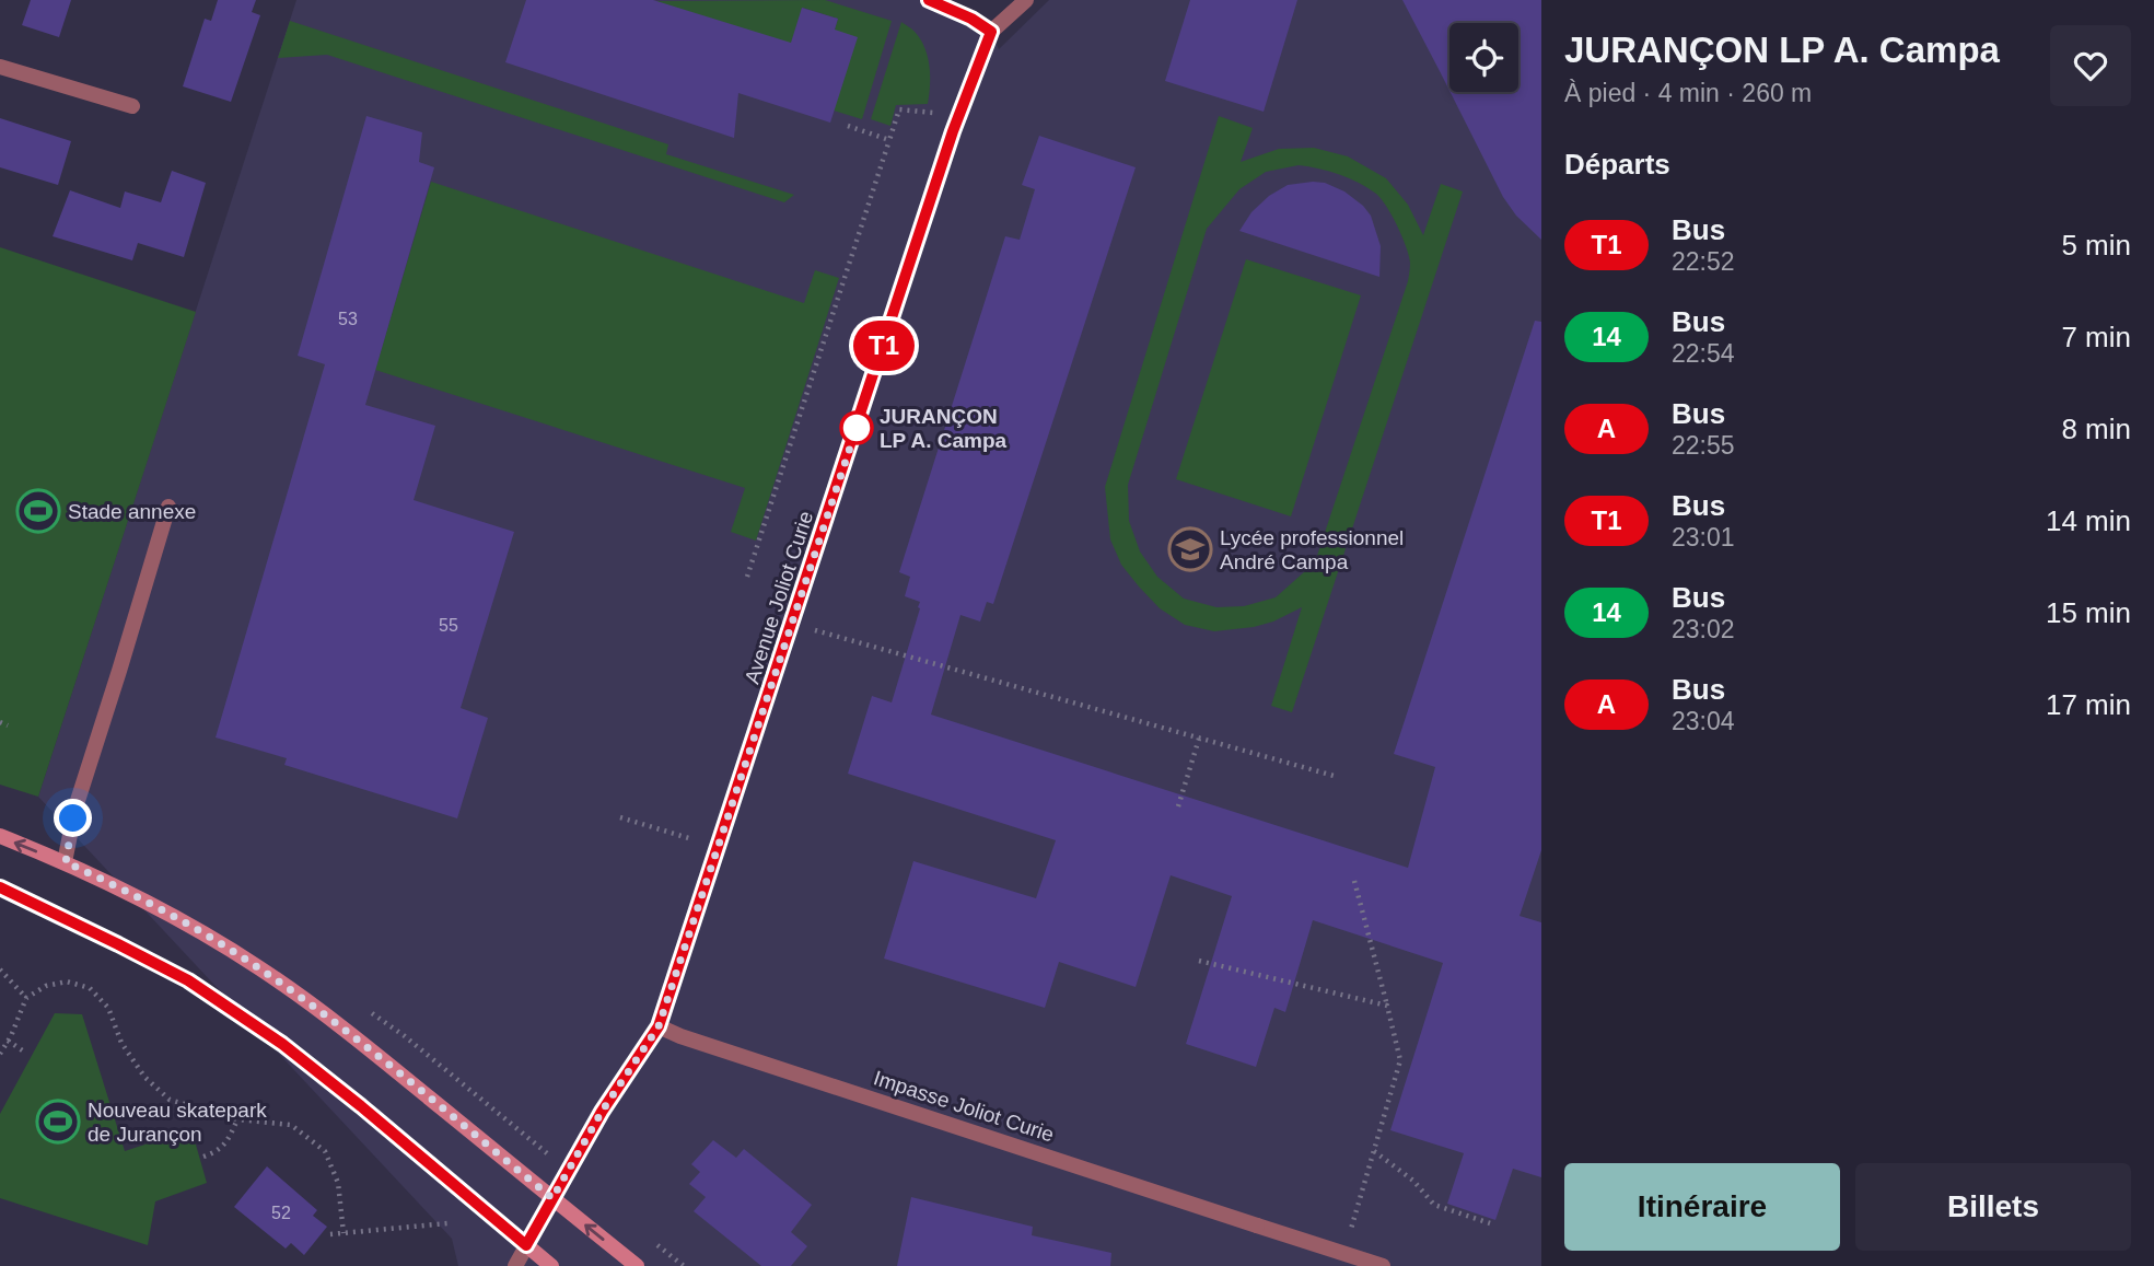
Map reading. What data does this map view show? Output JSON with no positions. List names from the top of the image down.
{
  "streets": {
    "street": ["Avenue Joliot Curie", "Impasse Joliot Curie"]
  },
  "crossings": [
    ["Avenue Joliot Curie", "Impasse Joliot Curie"]
  ],
  "places": {
    "other": ["JURANÇON LP A. Campa"],
    "sports": ["Stade annexe", "Nouveau skatepark de Jurançon"],
    "school or university": ["Lycée professionnel André Campa"]
  },
  "lines": ["bus line T1"],
  "house_numbers": ["53", "55", "52"],
  "page": {
    "on_map": "T1",
    "heading": [
      ["JURANÇON LP A. Campa", "À pied · 4 min · 260 m"],
      "Départs"
    ],
    "list": [
      {
        "mark": "T1",
        "name": "Bus",
        "note": "22:52",
        "value": "5 min"
      },
      {
        "mark": "14",
        "name": "Bus",
        "note": "22:54",
        "value": "7 min"
      },
      {
        "mark": "A",
        "name": "Bus",
        "note": "22:55",
        "value": "8 min"
      },
      {
        "mark": "T1",
        "name": "Bus",
        "note": "23:01",
        "value": "14 min"
      },
      {
        "mark": "14",
        "name": "Bus",
        "note": "23:02",
        "value": "15 min"
      },
      {
        "mark": "A",
        "name": "Bus",
        "note": "23:04",
        "value": "17 min"
      }
    ],
    "buttons": ["Itinéraire", "Billets"]
  }
}
